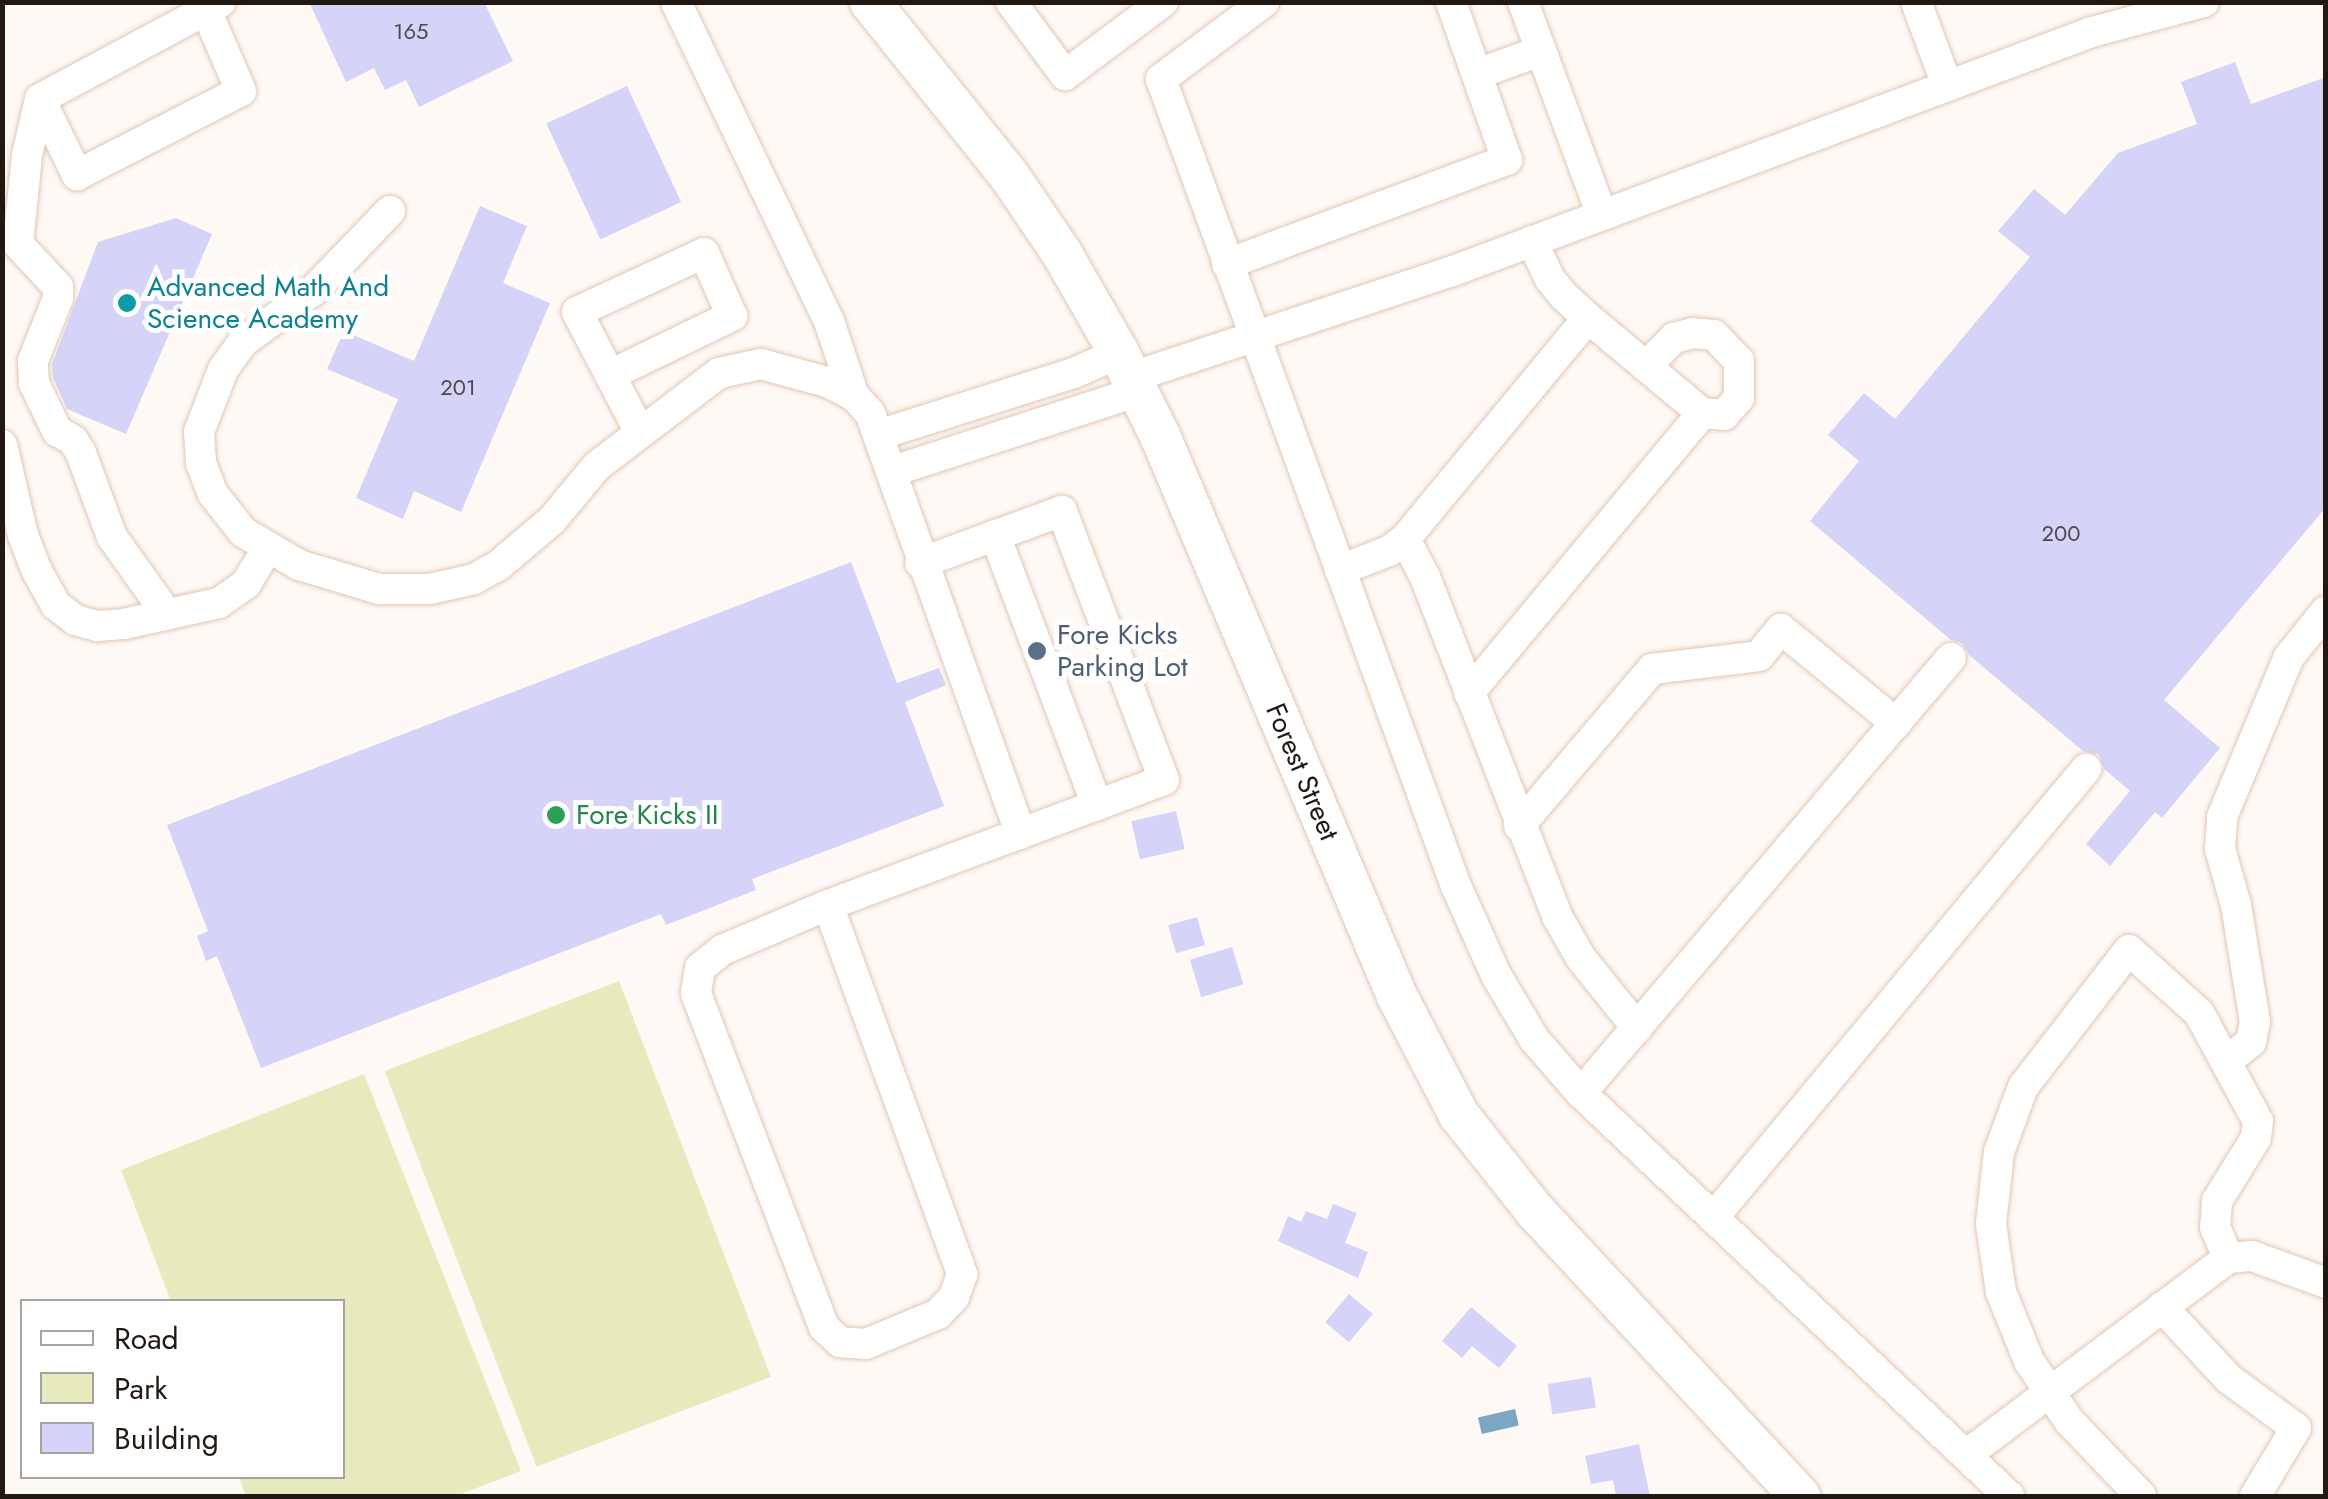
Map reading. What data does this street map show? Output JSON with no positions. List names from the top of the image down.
{
  "streets": {
    "main road": ["Forest Street"]
  },
  "places": ["Advanced Math And Science Academy", "Fore Kicks Parking Lot", "Fore Kicks II"],
  "house_numbers": ["165", "201", "200"],
  "legend": ["Road", "Park", "Building"]
}
